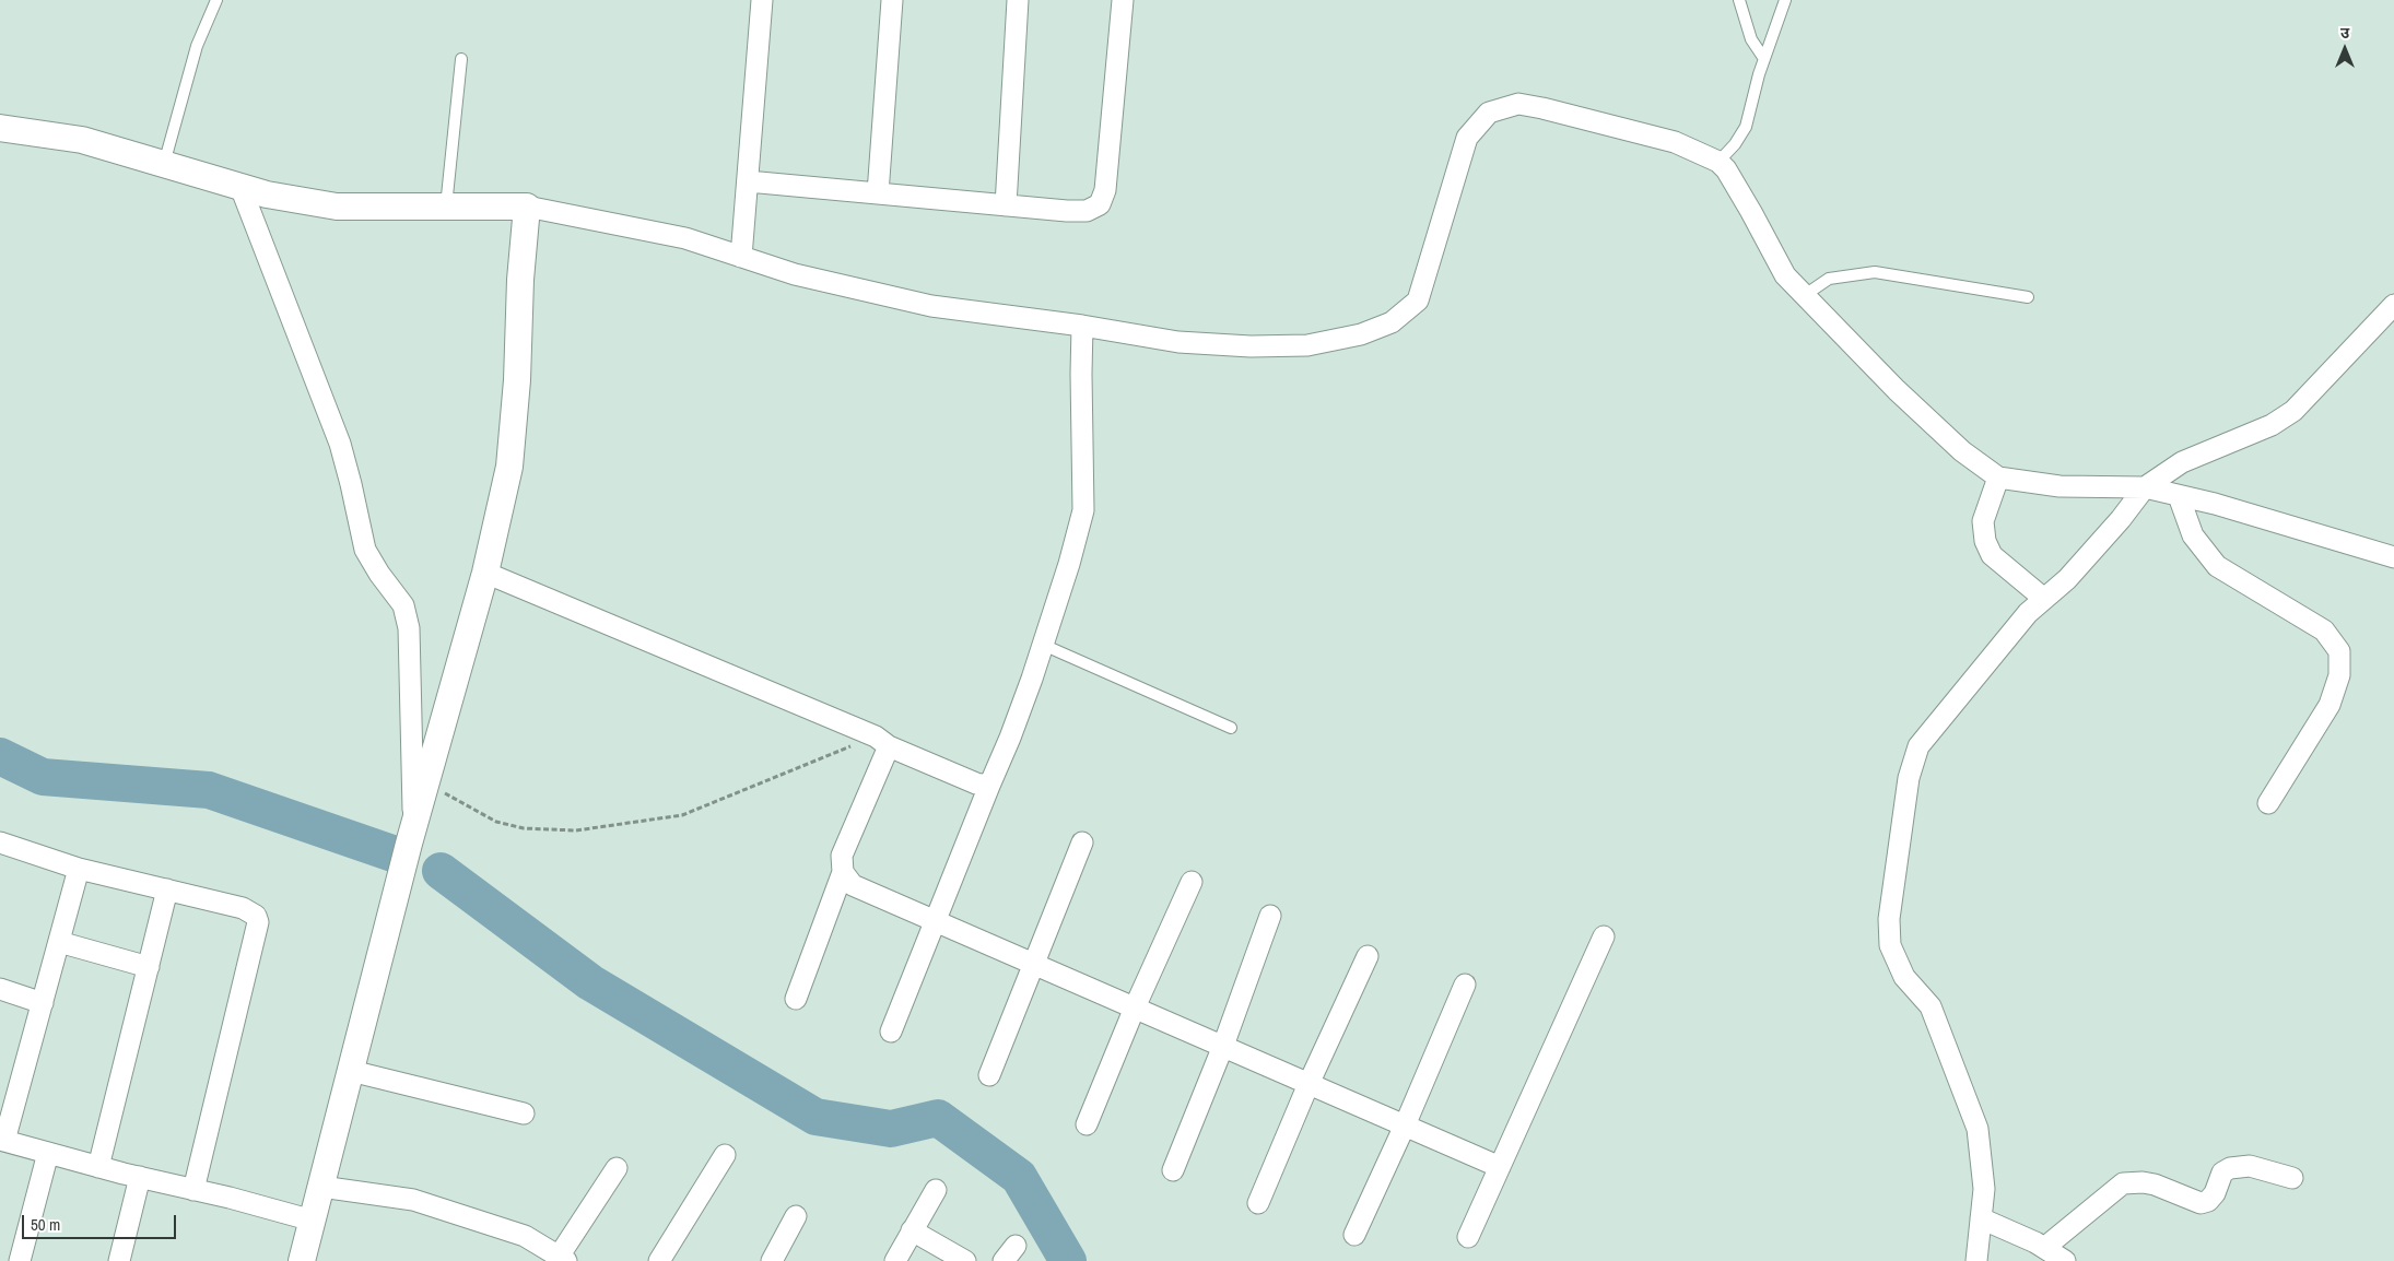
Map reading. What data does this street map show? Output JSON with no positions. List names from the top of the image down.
{
  "scale_bar": "50 m",
  "north": "top"
}
